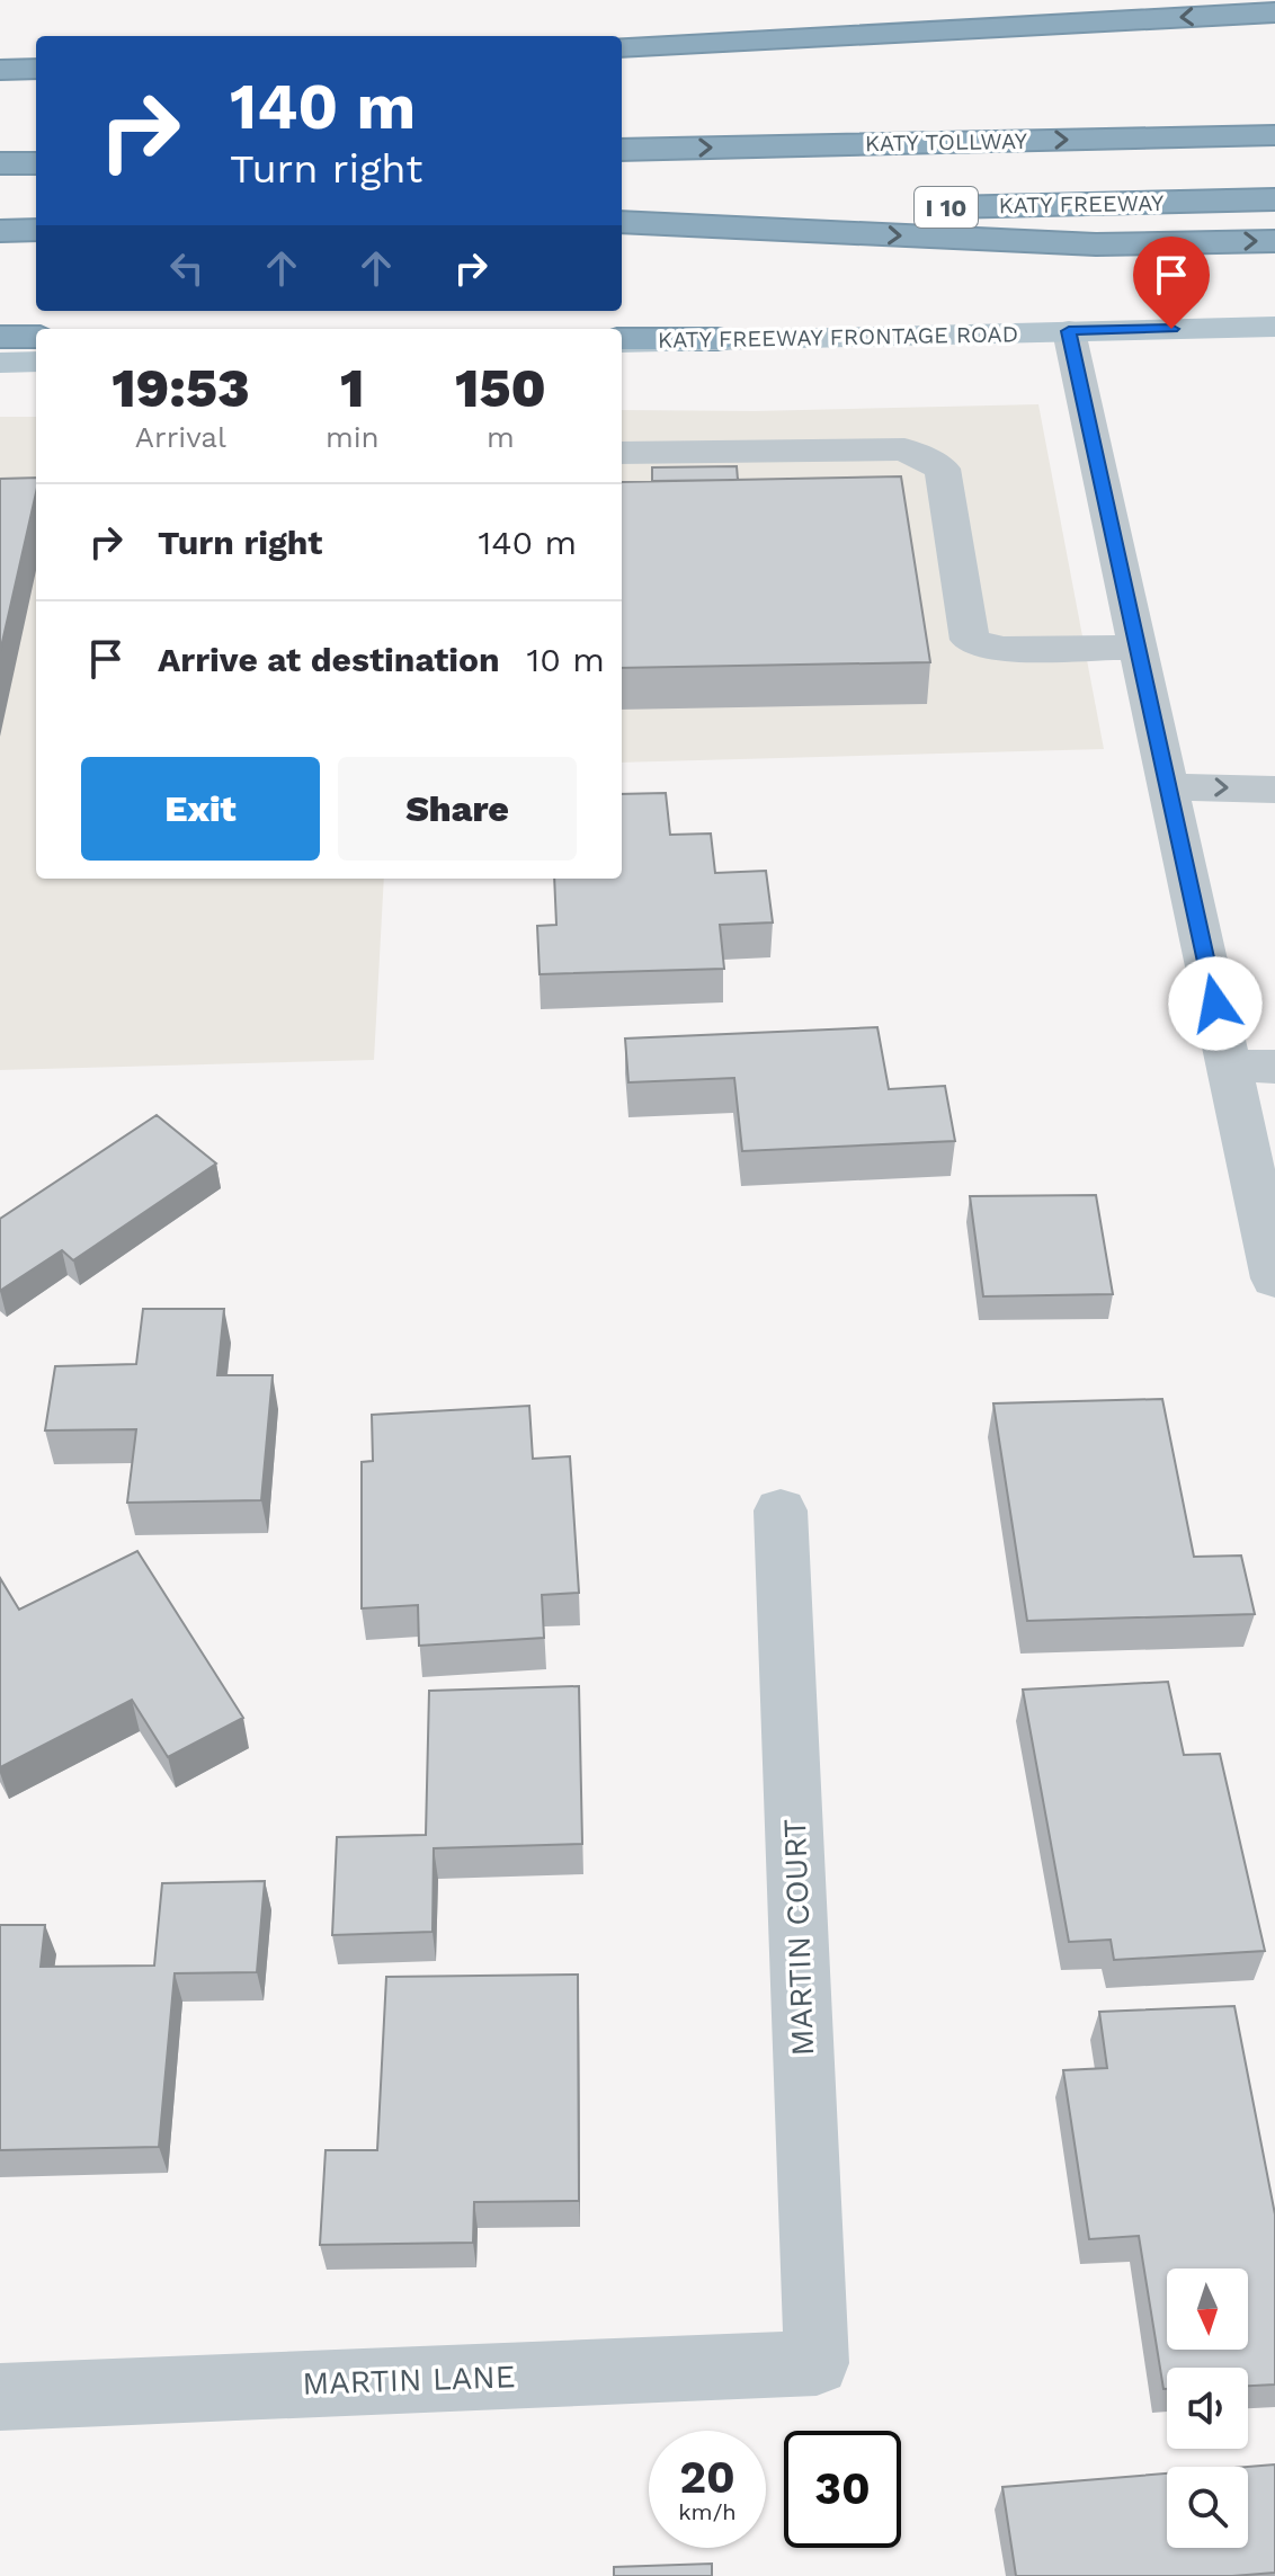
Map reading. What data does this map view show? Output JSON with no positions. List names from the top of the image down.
{
  "streets": {
    "highway": ["KATY TOLLWAY", "KATY FREEWAY", "I 10"],
    "main road": ["KATY FREEWAY FRONTAGE ROAD"],
    "street": ["MARTIN COURT", "MARTIN LANE"]
  },
  "crossings": [
    ["MARTIN COURT", "MARTIN LANE"]
  ],
  "north": "bottom",
  "page": {
    "turn": ["140 m", "Turn right"],
    "eta": [
      "19:53",
      "Arrival",
      "1",
      "min",
      "150",
      "m"
    ],
    "list": [
      {
        "name": "Turn right",
        "value": "140 m"
      },
      {
        "name": "Arrive at destination",
        "value": "10 m"
      }
    ],
    "buttons": ["Exit", "Share"],
    "speed": "20 km/h",
    "limit": "30"
  }
}
